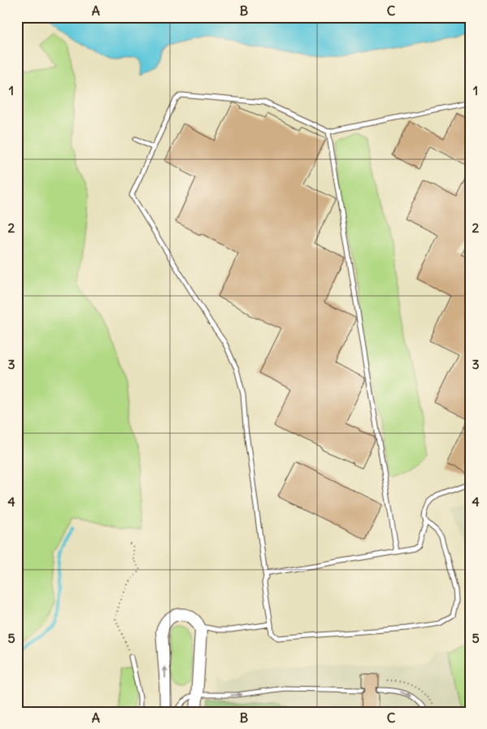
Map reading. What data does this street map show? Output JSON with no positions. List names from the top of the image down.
{
  "grid": {
    "columns": ["A", "B", "C"],
    "rows": [
      "1",
      "2",
      "3",
      "4",
      "5"
    ]
  }
}
